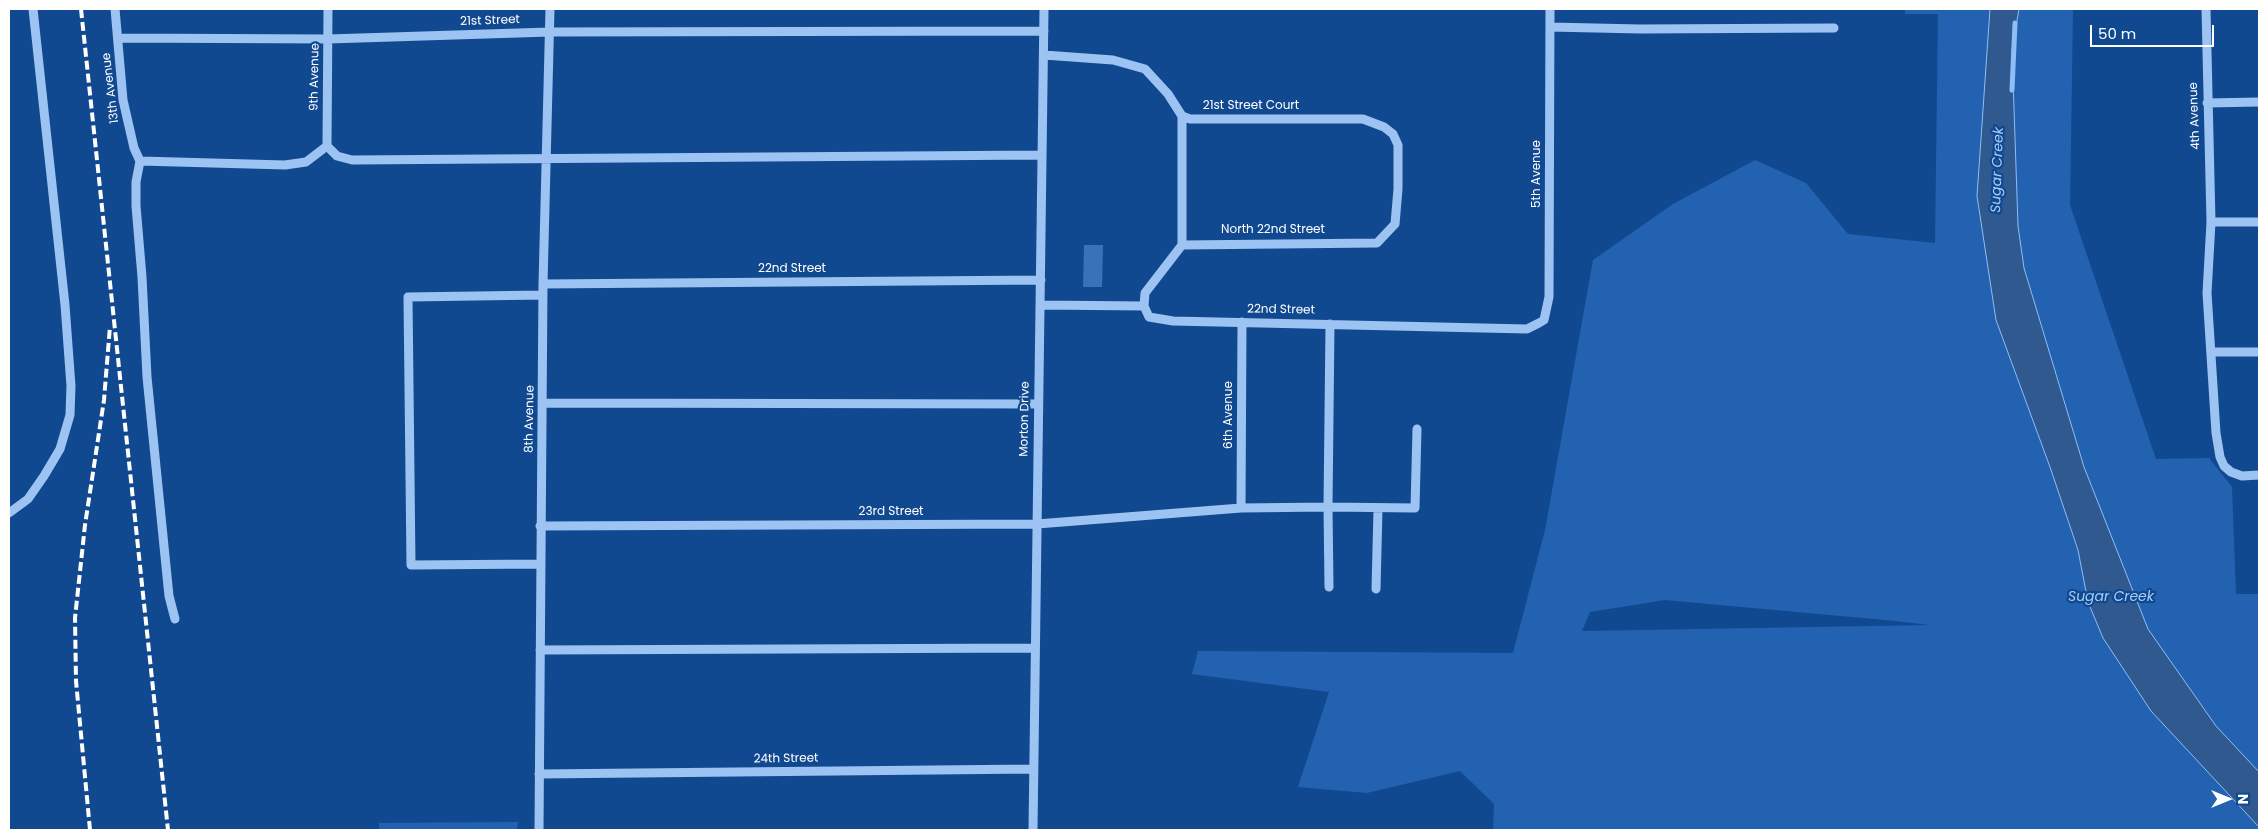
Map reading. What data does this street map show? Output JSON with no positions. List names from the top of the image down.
{
  "streets": {
    "street": [
      "21st Street",
      "9th Avenue",
      "13th Avenue",
      "21st Street Court",
      "4th Avenue",
      "5th Avenue",
      "North 22nd Street",
      "22nd Street",
      "6th Avenue",
      "8th Avenue",
      "Morton Drive",
      "23rd Street",
      "24th Street"
    ]
  },
  "crossings": [
    ["21st Street", "9th Avenue"],
    ["21st Street", "13th Avenue"],
    ["21st Street", "8th Avenue"],
    ["21st Street", "Morton Drive"],
    ["21st Street Court", "North 22nd Street"],
    ["5th Avenue", "22nd Street"],
    ["22nd Street", "6th Avenue"],
    ["22nd Street", "8th Avenue"],
    ["22nd Street", "Morton Drive"],
    ["6th Avenue", "23rd Street"],
    ["8th Avenue", "23rd Street"],
    ["8th Avenue", "24th Street"],
    ["Morton Drive", "23rd Street"],
    ["Morton Drive", "24th Street"]
  ],
  "water": ["Sugar Creek"],
  "scale_bar": "50 m",
  "north": "right"
}
